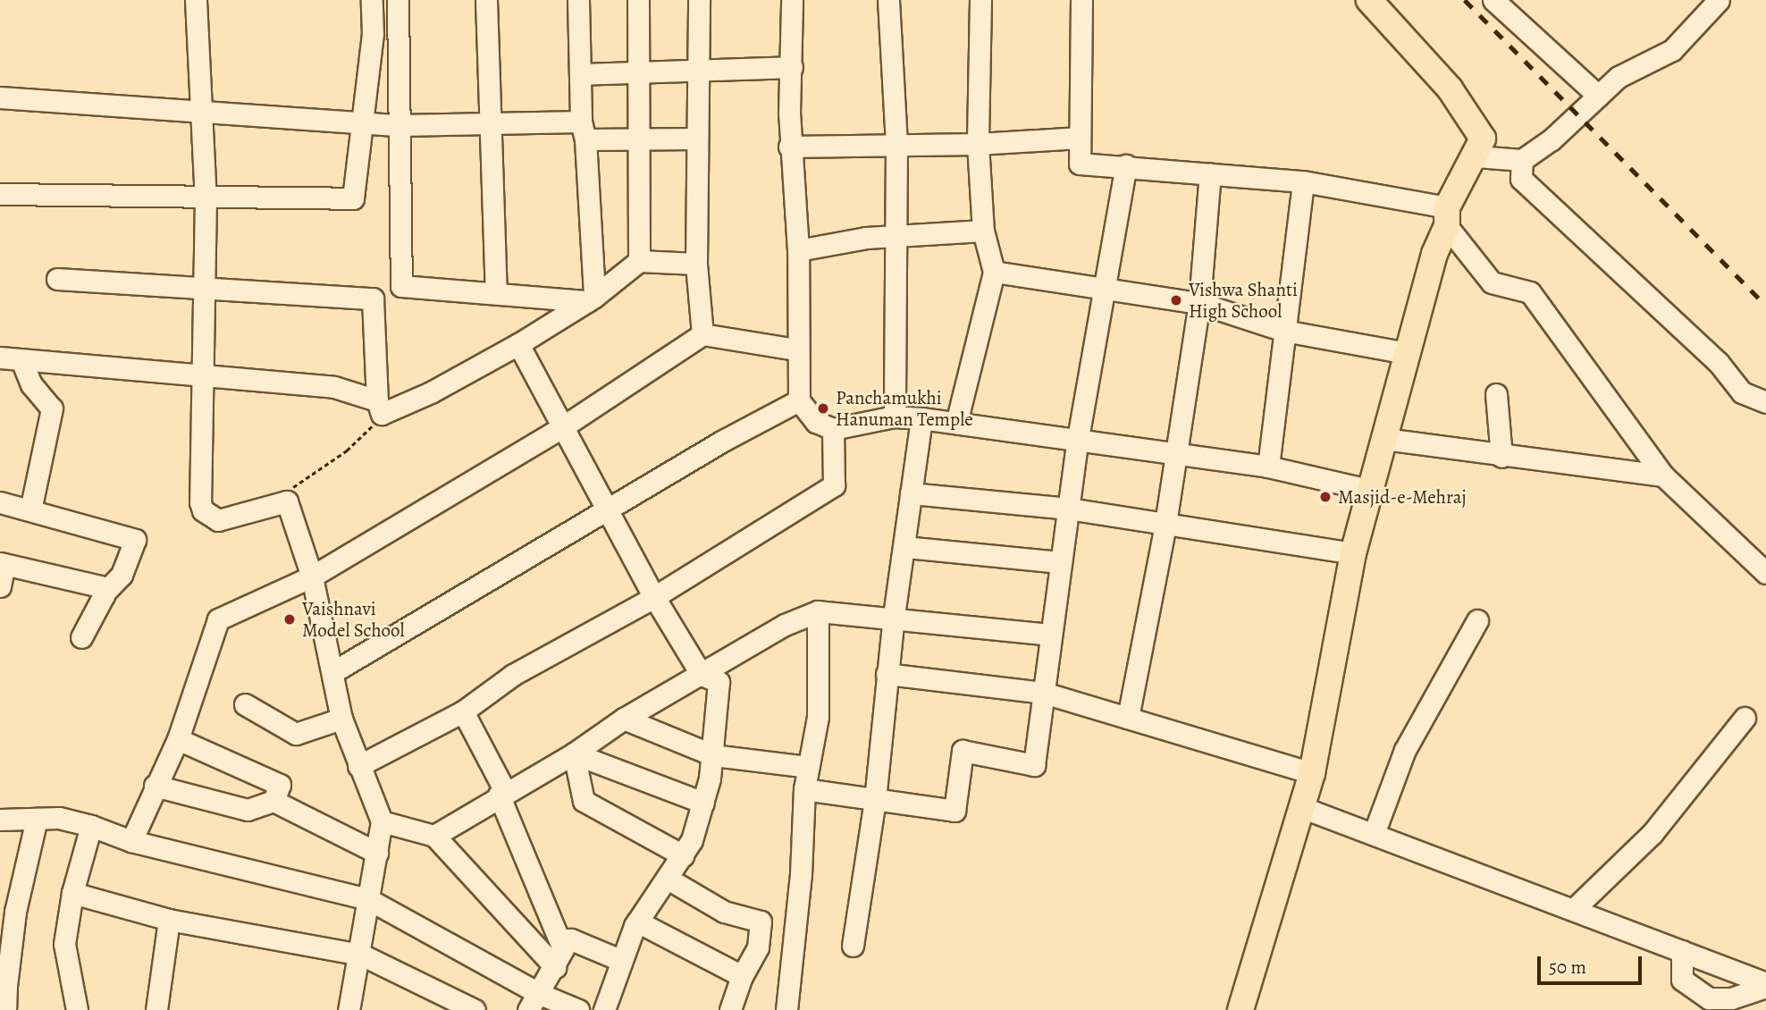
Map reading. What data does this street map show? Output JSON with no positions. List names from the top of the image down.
{
  "places": [
    "Vishwa Shanti High School",
    "Panchamukhi Hanuman Temple",
    "Masjid-e-Mehraj",
    "Vaishnavi Model School"
  ],
  "scale_bar": "50 m"
}
